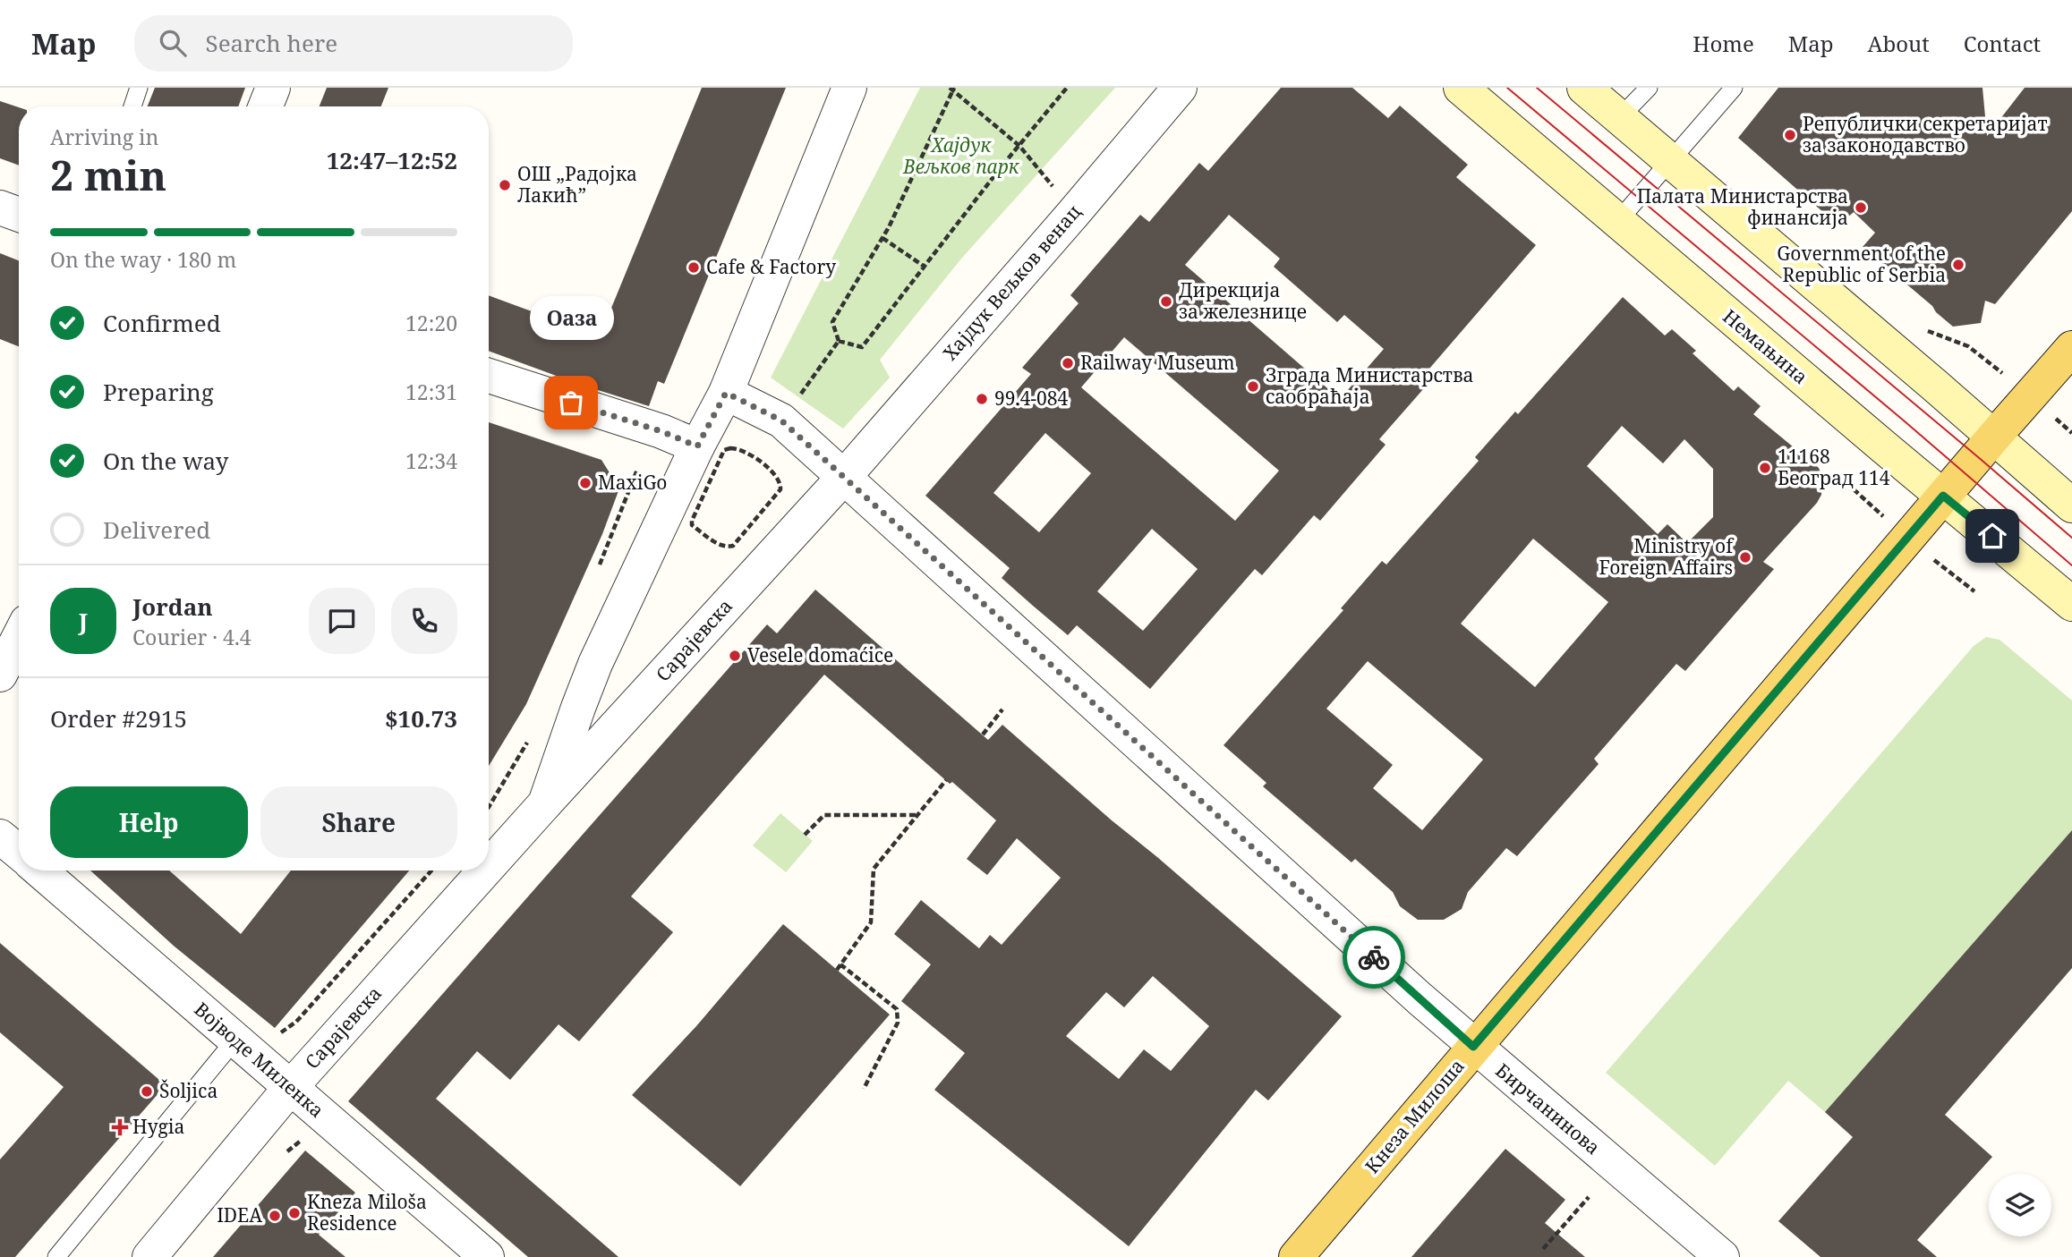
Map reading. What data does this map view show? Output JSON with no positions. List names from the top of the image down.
{
  "streets": {
    "main road": ["Немањина", "Кнеза Милоша"],
    "street": [
      "Хајдук Вељков венац",
      "Сарајевска",
      "Војводе Миленка",
      "Бирчанинова"
    ]
  },
  "crossings": [
    ["Хајдук Вељков венац", "Сарајевска"],
    ["Хајдук Вељков венац", "Бирчанинова"],
    ["Немањина", "Кнеза Милоша"],
    ["Сарајевска", "Војводе Миленка"],
    ["Сарајевска", "Бирчанинова"],
    ["Бирчанинова", "Кнеза Милоша"]
  ],
  "parks": ["Хајдук Вељков парк"],
  "places": {
    "other": [
      "Републички секретаријат за законодавство",
      "ОШ „Радојка Лакић”",
      "Палата Министарства финансија",
      "Government of the Republic of Serbia",
      "Cafe & Factory",
      "Дирекција за железнице",
      "Railway Museum",
      "Зграда Министарства саобраћаја",
      "99.4-084",
      "Оаза",
      "11168 Београд 114",
      "MaxiGo",
      "Ministry of Foreign Affairs",
      "Vesele domaćice",
      "Šoljica",
      "Kneza Miloša Residence",
      "IDEA"
    ],
    "health": ["Hygia"]
  },
  "page": {
    "header": "Map",
    "search": "Search here",
    "nav": [
      "Home",
      "Map",
      "About",
      "Contact"
    ],
    "heading": ["2 min", "Arriving in", "12:47–12:52"],
    "panel": [
      "Jordan",
      "Courier · 4.4",
      "Order #2915",
      "$10.73"
    ],
    "bar": "On the way · 180 m",
    "list": [
      ["Confirmed", "12:20"],
      ["Preparing", "12:31"],
      ["On the way", "12:34"],
      "Delivered"
    ],
    "bubble": "Оаза",
    "round": "J",
    "buttons": ["Help", "Share"]
  }
}
